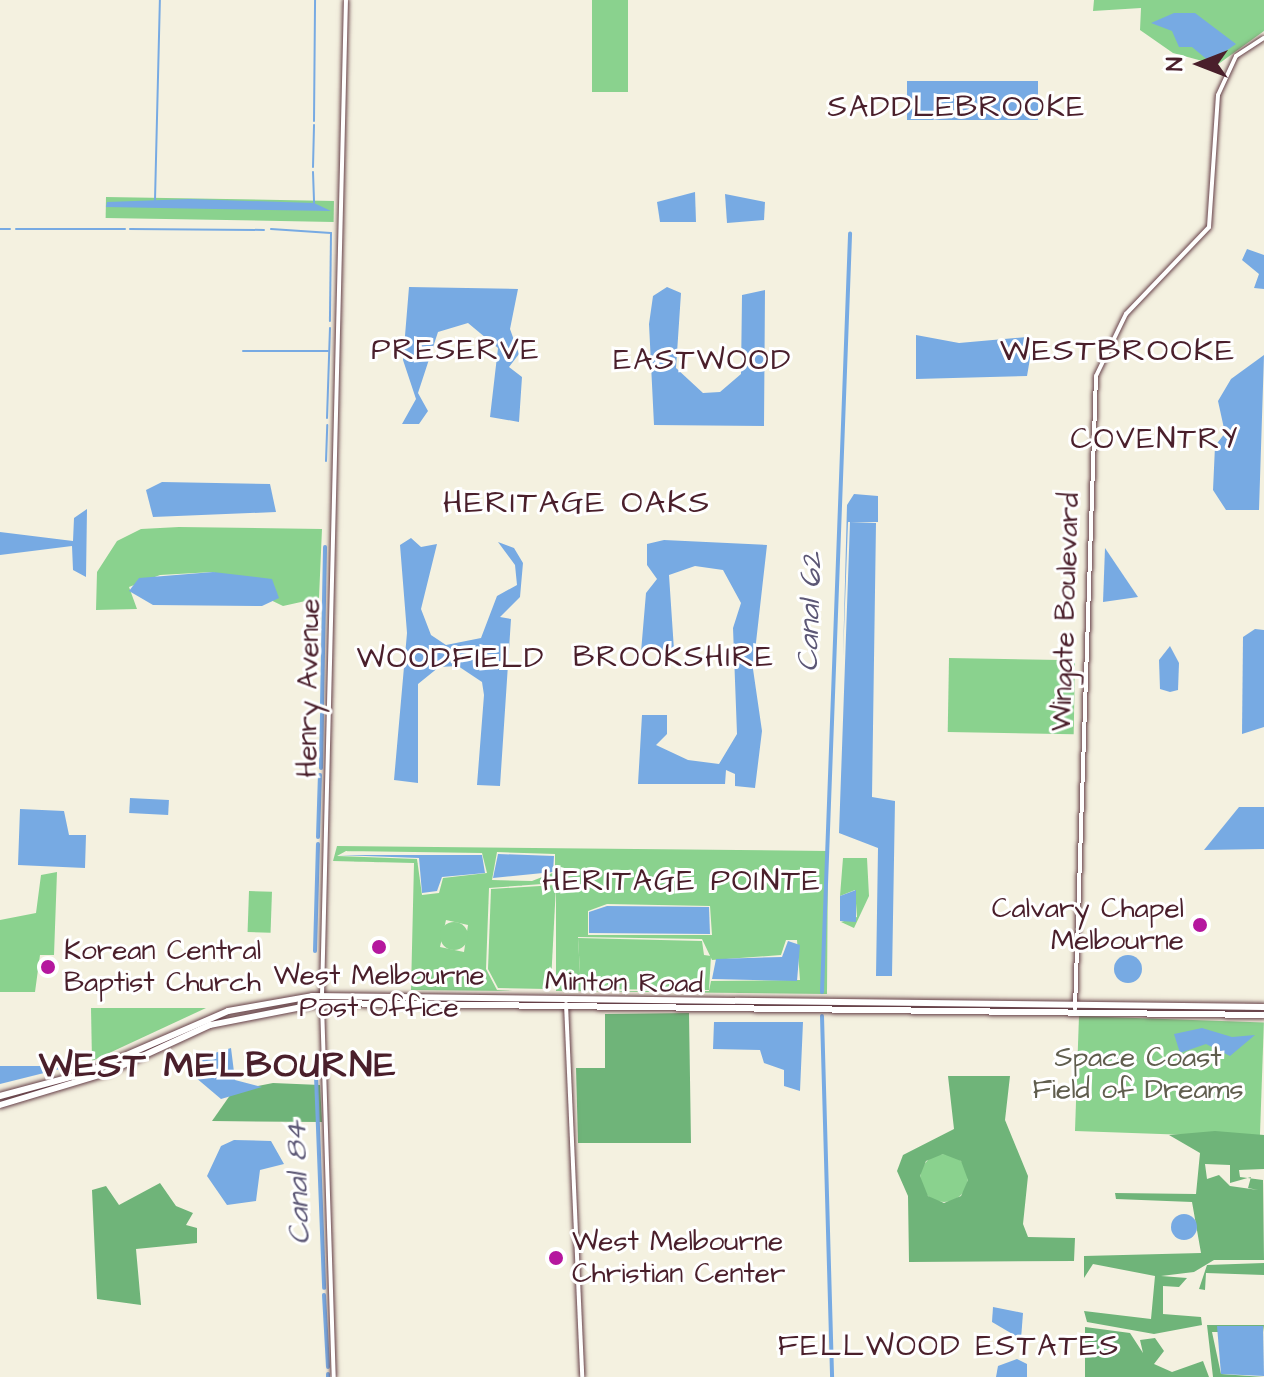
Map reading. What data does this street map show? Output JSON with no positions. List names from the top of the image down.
{
  "streets": {
    "main road": ["Minton Road"],
    "street": ["Wingate Boulevard", "Henry Avenue"]
  },
  "crossings": [
    ["Wingate Boulevard", "Minton Road"],
    ["Henry Avenue", "Minton Road"]
  ],
  "districts": [
    "SADDLEBROOKE",
    "PRESERVE",
    "WESTBROOKE",
    "EASTWOOD",
    "COVENTRY",
    "HERITAGE OAKS",
    "BROOKSHIRE",
    "WOODFIELD",
    "HERITAGE POINTE",
    "WEST MELBOURNE",
    "FELLWOOD ESTATES"
  ],
  "water": ["Canal 62", "Canal 84"],
  "parks": ["Space Coast Field of Dreams"],
  "places": [
    "Calvary Chapel Melbourne",
    "West Melbourne Post Office",
    "Korean Central Baptist Church",
    "West Melbourne Christian Center"
  ],
  "north": "left"
}
